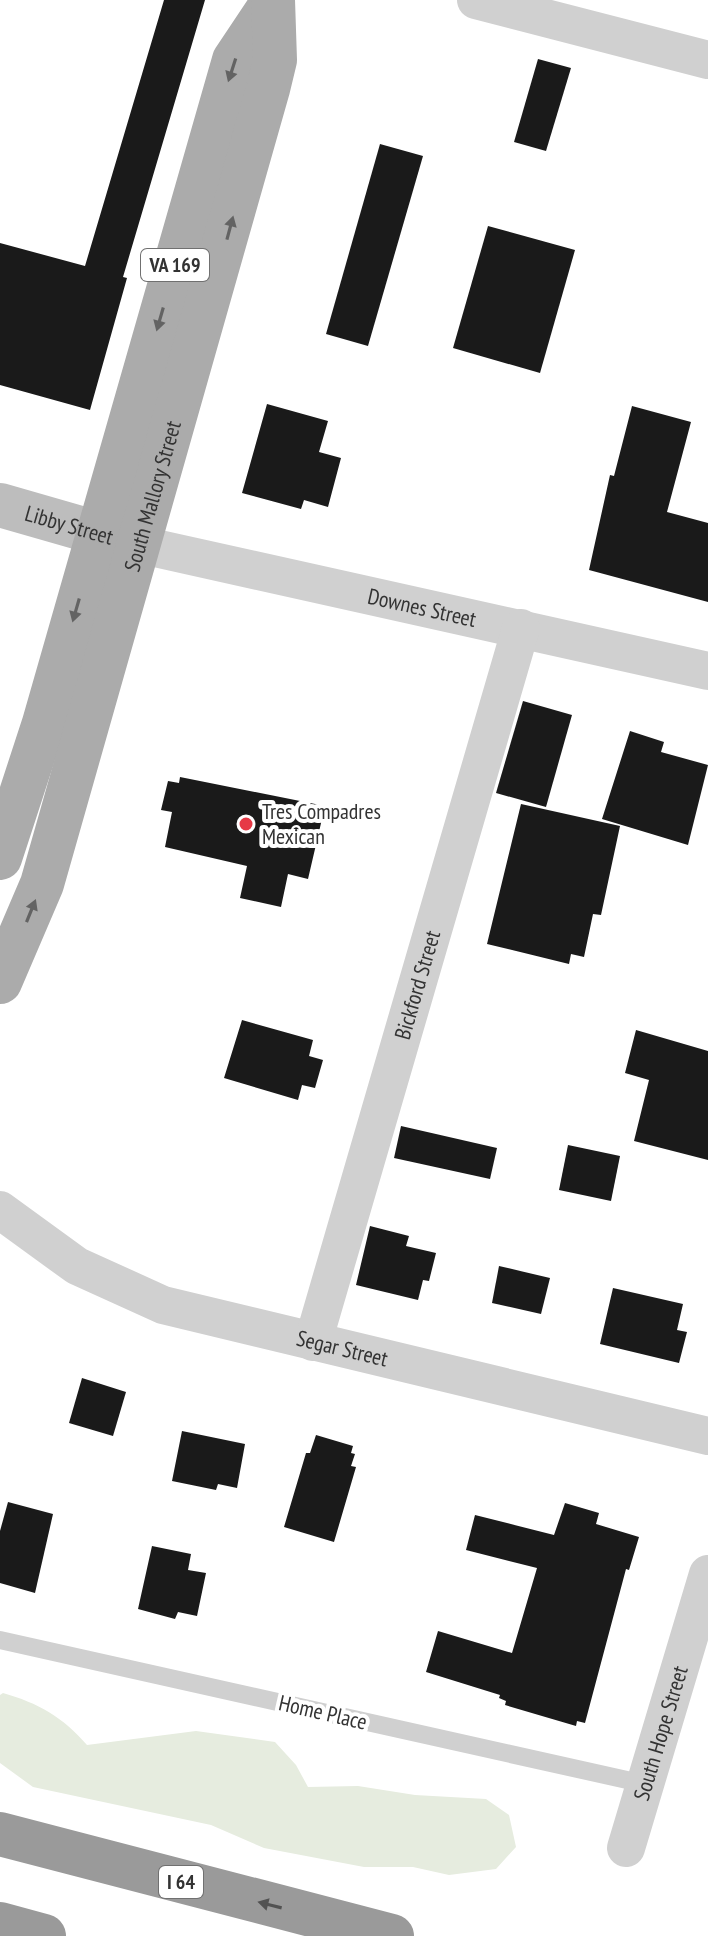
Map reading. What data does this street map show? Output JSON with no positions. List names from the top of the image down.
{
  "streets": {
    "highway": ["I 64"],
    "main road": ["VA 169", "South Mallory Street"],
    "street": [
      "Libby Street",
      "Downes Street",
      "Bickford Street",
      "Segar Street",
      "South Hope Street"
    ],
    "lane": ["Home Place"]
  },
  "crossings": [
    ["South Mallory Street", "Libby Street"],
    ["South Mallory Street", "Downes Street"],
    ["Libby Street", "Downes Street"],
    ["Downes Street", "Bickford Street"],
    ["Bickford Street", "Segar Street"],
    ["Home Place", "South Hope Street"]
  ],
  "places": ["Tres Compadres Mexican"]
}
